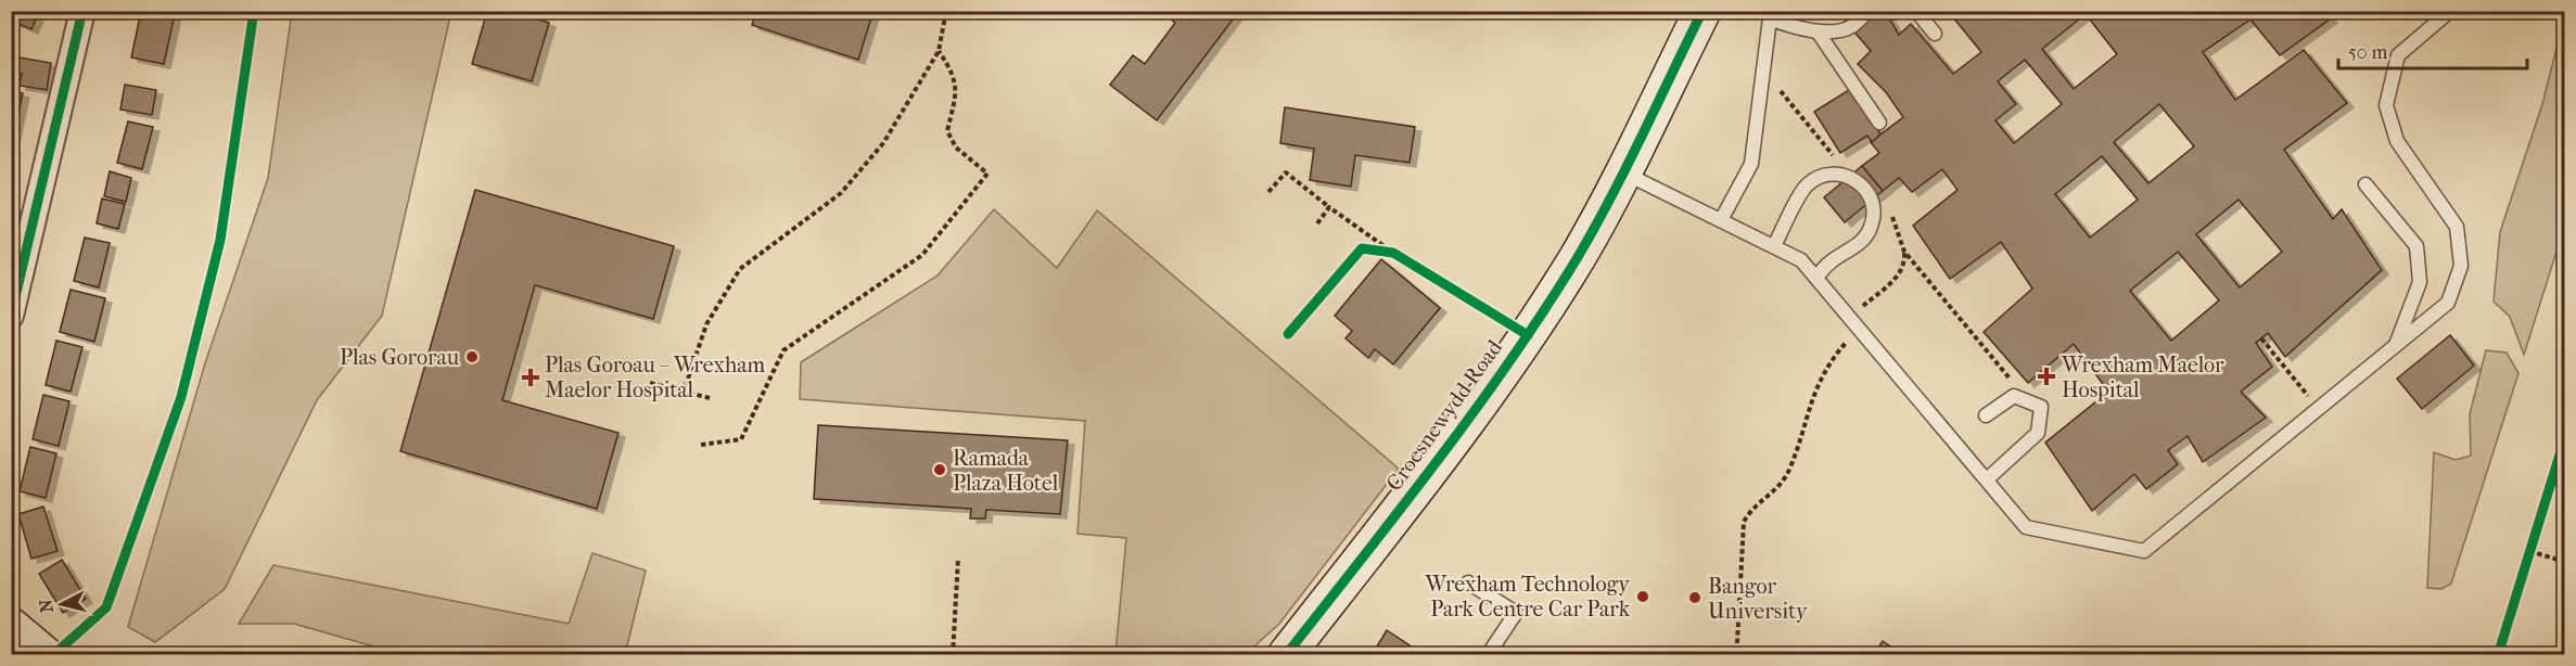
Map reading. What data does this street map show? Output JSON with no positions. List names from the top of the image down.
{
  "streets": {
    "street": ["Croesnewydd Road"]
  },
  "places": {
    "other": [
      "Plas Gororau",
      "Ramada Plaza Hotel",
      "Wrexham Technology Park Centre Car Park",
      "Bangor University"
    ],
    "health": ["Wrexham Maelor Hospital", "Plas Goroau – Wrexham Maelor Hospital"]
  },
  "scale_bar": "50 m",
  "north": "left"
}
